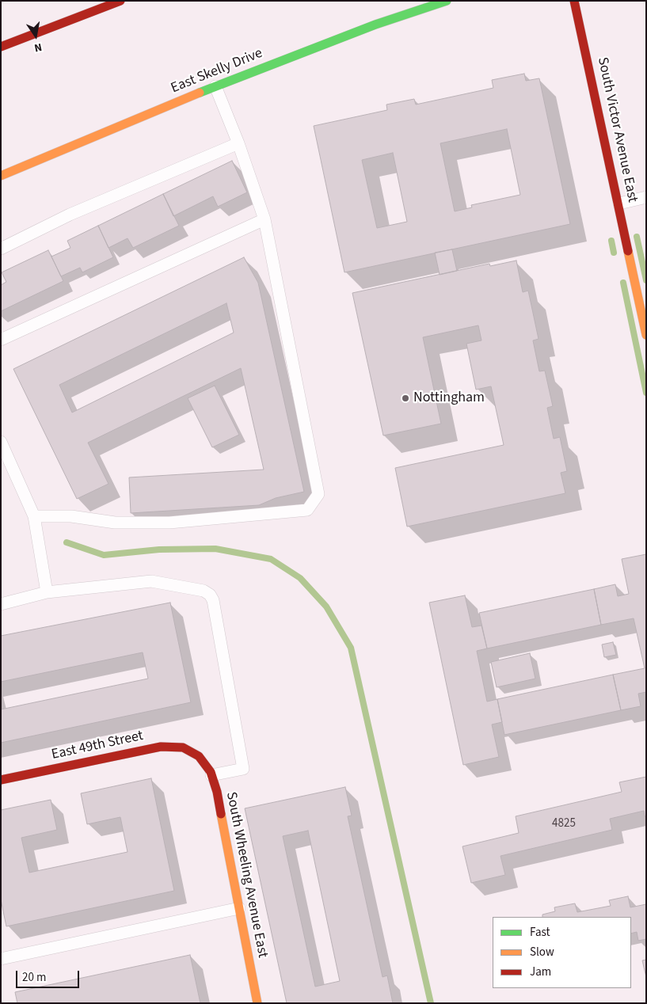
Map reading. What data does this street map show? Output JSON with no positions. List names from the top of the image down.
{
  "streets": {
    "main road": [
      "East Skelly Drive",
      "South Victor Avenue East",
      "East 49th Street",
      "South Wheeling Avenue East"
    ]
  },
  "crossings": [
    ["East 49th Street", "South Wheeling Avenue East"]
  ],
  "places": ["Nottingham"],
  "house_numbers": ["4825"],
  "legend": ["Fast", "Slow", "Jam"],
  "scale_bar": "20 m",
  "north": "bottom"
}
